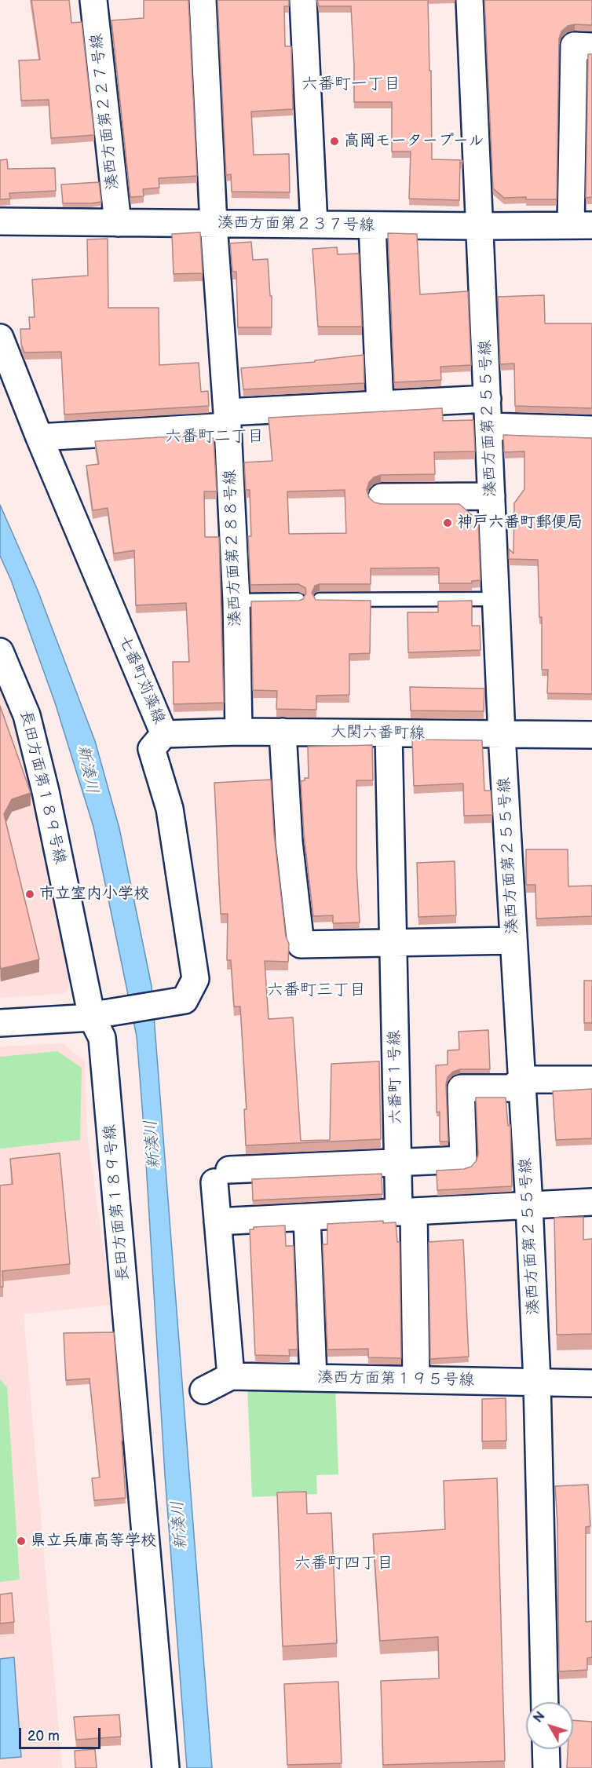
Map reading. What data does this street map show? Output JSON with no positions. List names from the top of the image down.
{
  "streets": {
    "street": [
      "湊西方面第２２７号線",
      "湊西方面第２３７号線",
      "湊西方面第２５５号線",
      "湊西方面第２８８号線",
      "七番町苅藻線",
      "大関六番町線",
      "長田方面第１８９号線",
      "六番町１号線",
      "湊西方面第１９５号線"
    ]
  },
  "crossings": [
    ["湊西方面第２２７号線", "湊西方面第２３７号線"],
    ["湊西方面第２３７号線", "湊西方面第２５５号線"],
    ["湊西方面第２３７号線", "湊西方面第２８８号線"],
    ["湊西方面第２５５号線", "大関六番町線"],
    ["湊西方面第２５５号線", "湊西方面第１９５号線"],
    ["湊西方面第２８８号線", "大関六番町線"],
    ["七番町苅藻線", "大関六番町線"],
    ["七番町苅藻線", "長田方面第１８９号線"],
    ["大関六番町線", "六番町１号線"],
    ["六番町１号線", "湊西方面第１９５号線"]
  ],
  "districts": [
    "六番町一丁目",
    "六番町二丁目",
    "六番町三丁目",
    "六番町四丁目"
  ],
  "water": ["新湊川"],
  "places": [
    "高岡モータープール",
    "神戸六番町郵便局",
    "市立室内小学校",
    "県立兵庫高等学校"
  ],
  "scale_bar": "20 m",
  "north": "top left"
}
